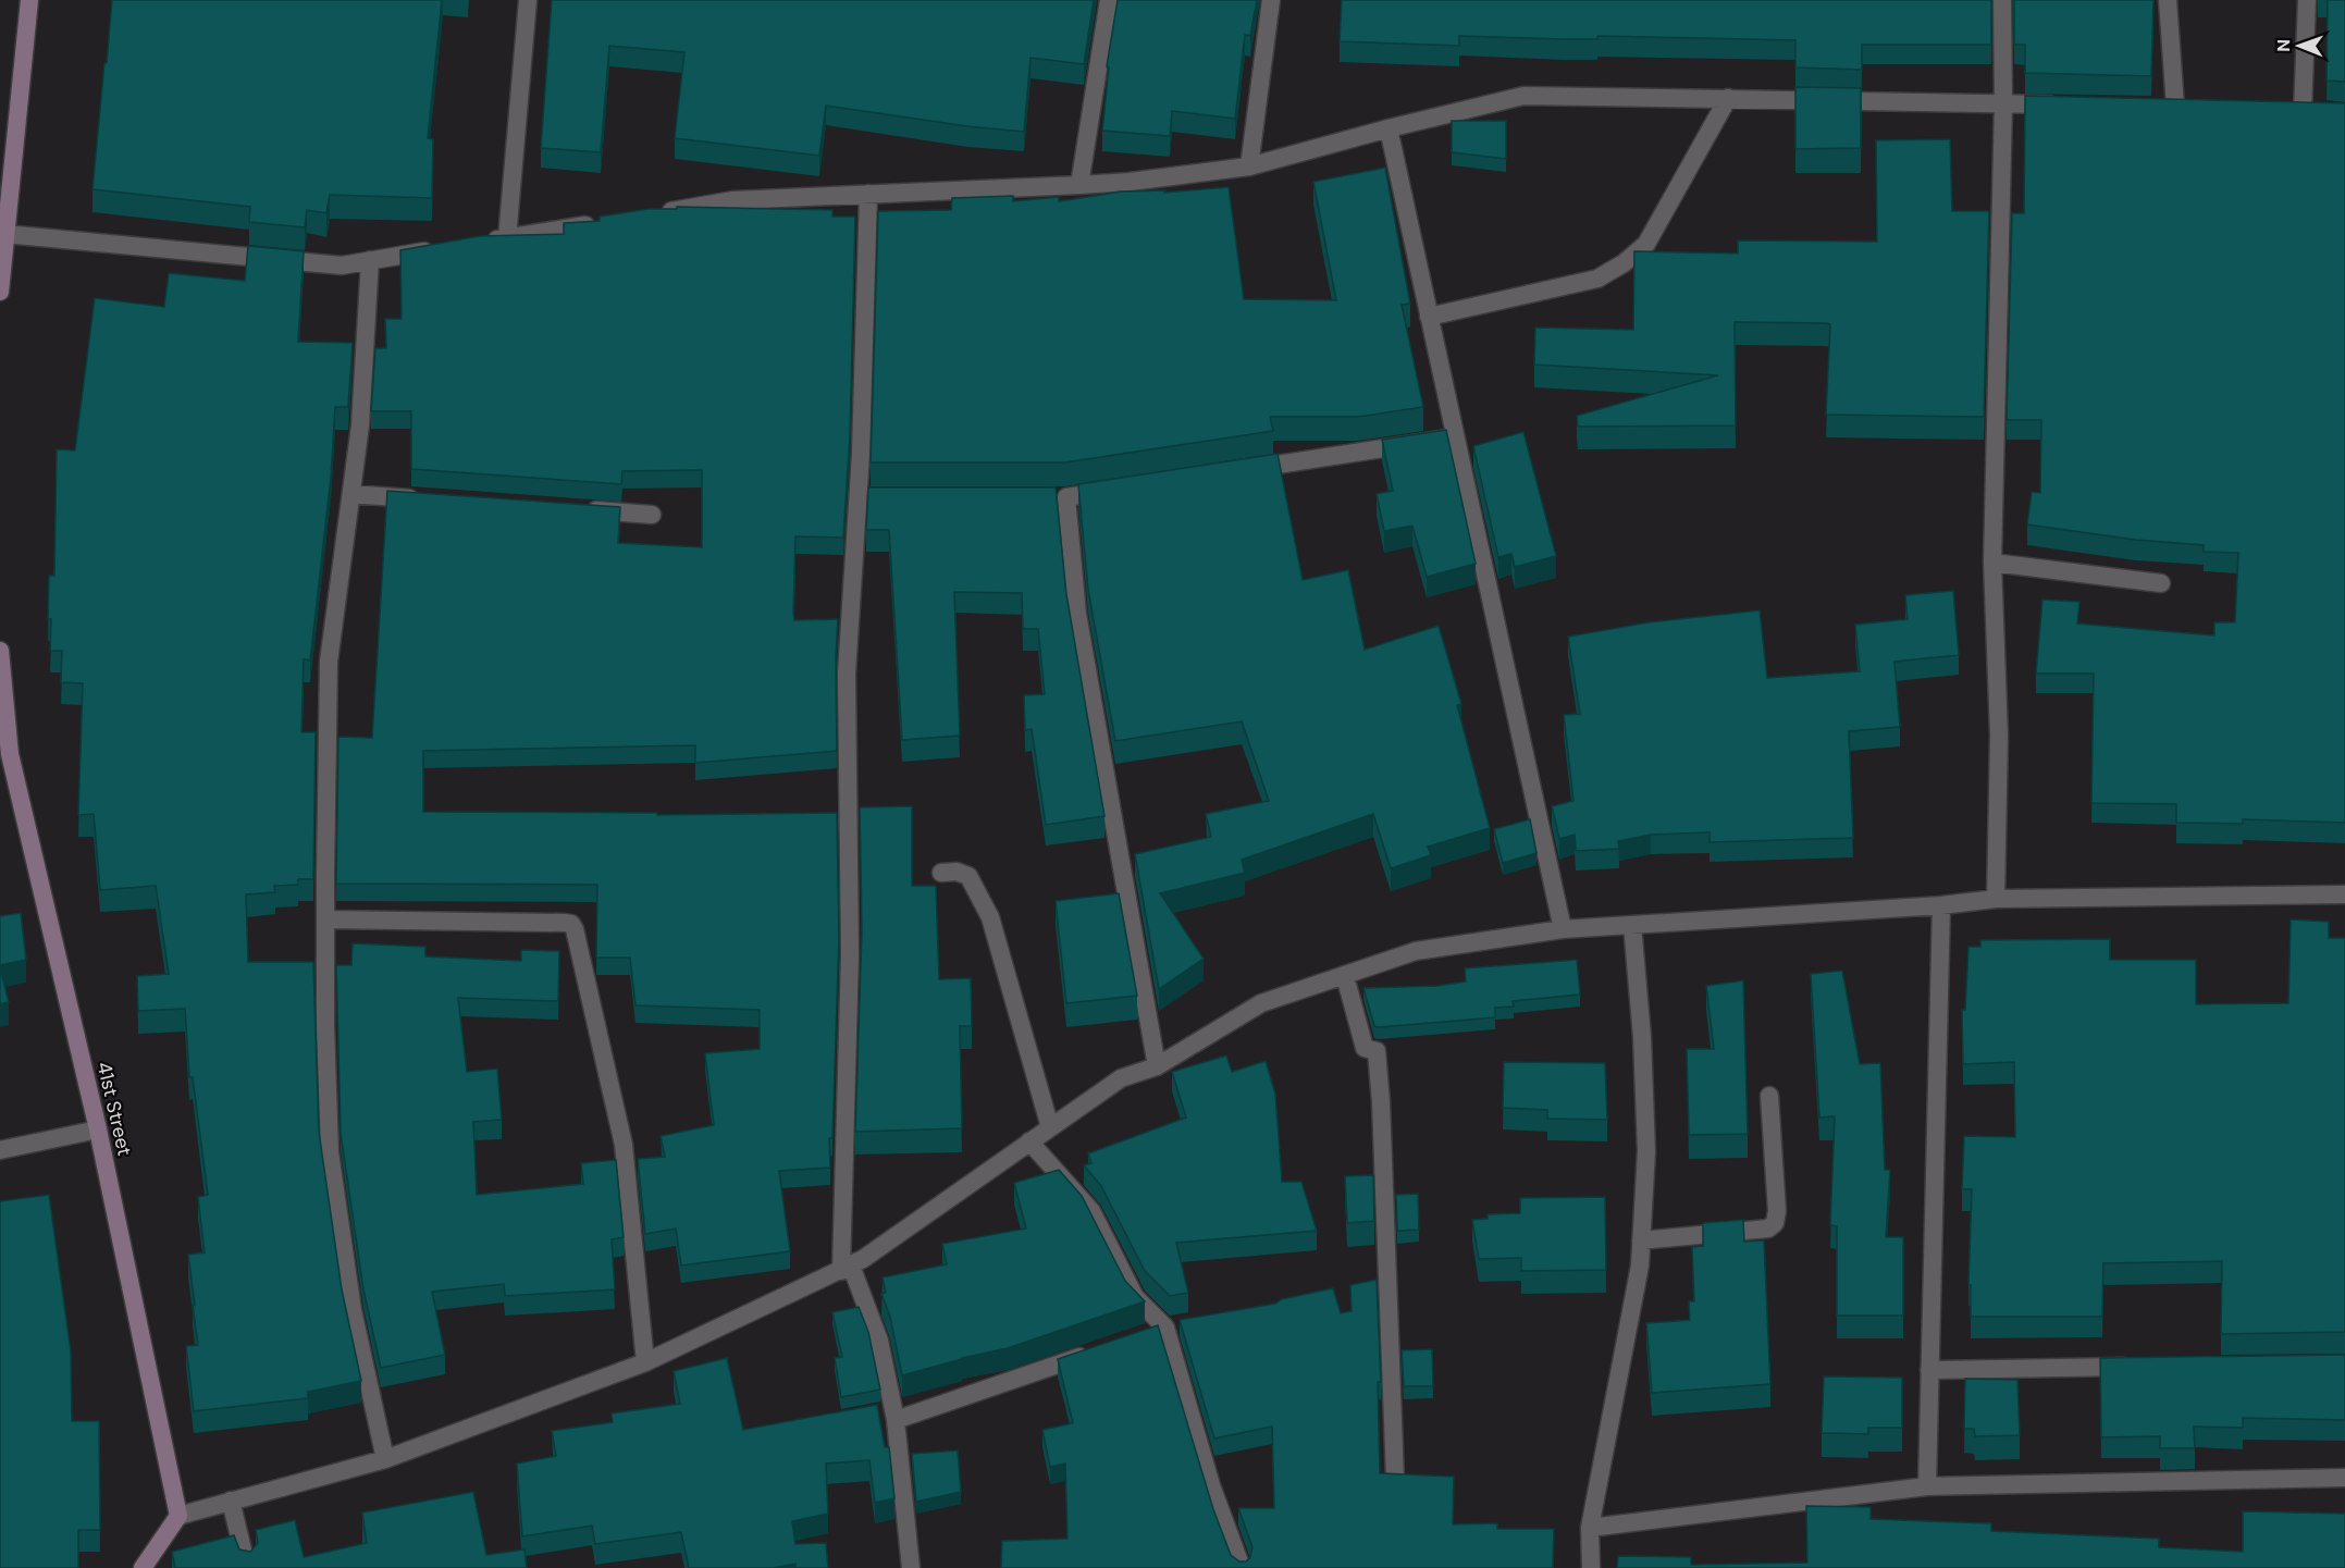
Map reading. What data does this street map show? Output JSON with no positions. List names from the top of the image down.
{
  "streets": {
    "main road": ["41st Street"]
  },
  "north": "left"
}
